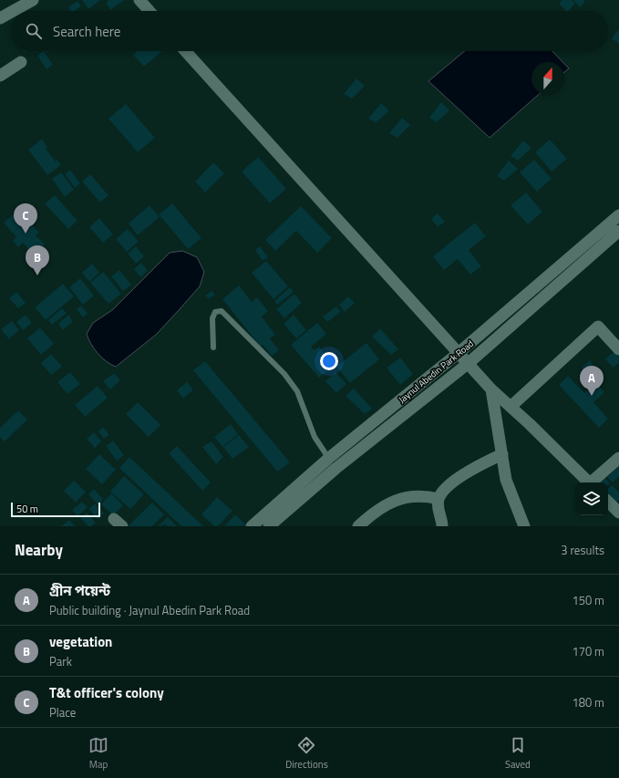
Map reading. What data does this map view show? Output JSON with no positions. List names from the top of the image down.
{
  "streets": {
    "street": ["Jaynul Abedin Park Road"]
  },
  "scale_bar": "50 m",
  "north": "top",
  "page": {
    "search": "Search here",
    "pins": ["C", "B", "A"],
    "scale": "50 m",
    "heading": ["Nearby", "3 results"],
    "list": [
      {
        "mark": "A",
        "name": "গ্রীন পয়েন্ট",
        "note": "Public building · Jaynul Abedin Park Road",
        "value": "150 m"
      },
      {
        "mark": "B",
        "name": "vegetation",
        "note": "Park",
        "value": "170 m"
      },
      {
        "mark": "C",
        "name": "T&t officer's colony",
        "note": "Place",
        "value": "180 m"
      }
    ],
    "nav": ["Map", "Directions", "Saved"]
  }
}
